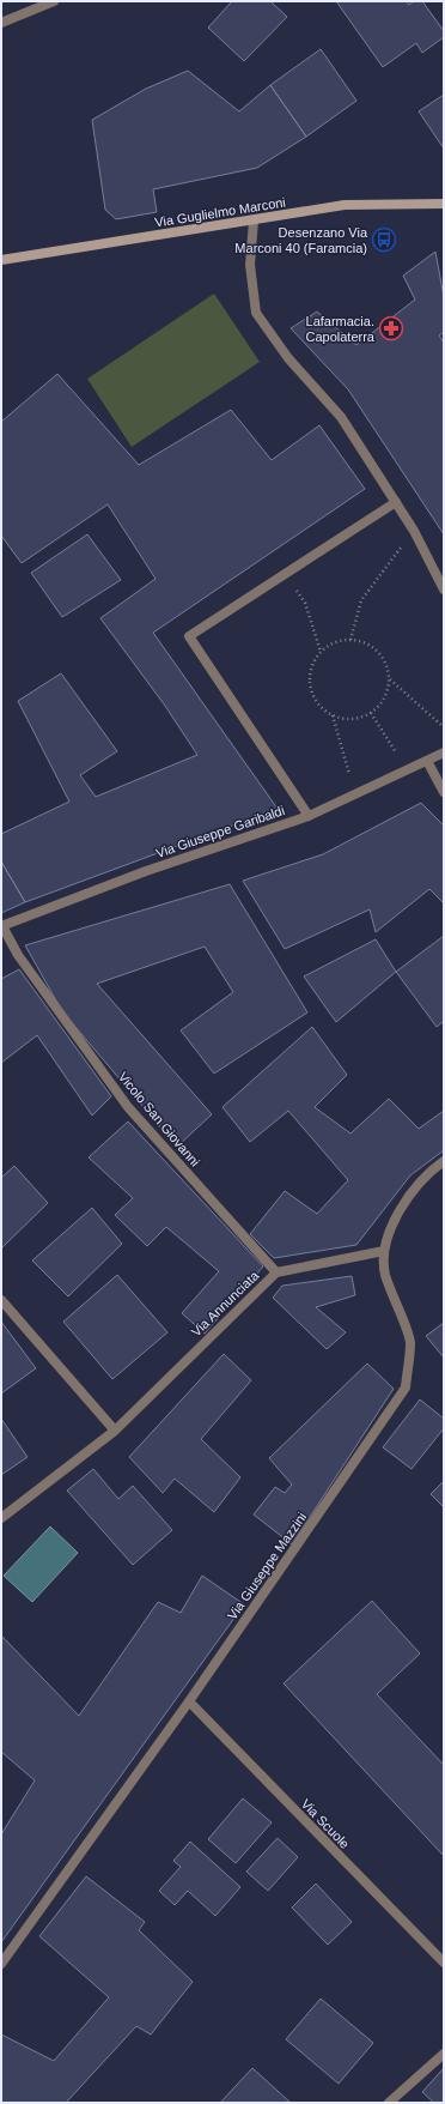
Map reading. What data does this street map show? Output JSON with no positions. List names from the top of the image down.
{
  "streets": {
    "main road": ["Via Guglielmo Marconi"],
    "street": [
      "Via Giuseppe Garibaldi",
      "Vicolo San Giovanni",
      "Via Annunciata",
      "Via Giuseppe Mazzini",
      "Via Scuole"
    ]
  },
  "crossings": [
    ["Via Giuseppe Garibaldi", "Vicolo San Giovanni"],
    ["Vicolo San Giovanni", "Via Annunciata"],
    ["Via Annunciata", "Via Giuseppe Mazzini"],
    ["Via Giuseppe Mazzini", "Via Scuole"]
  ],
  "places": {
    "bus stop": ["Desenzano Via Marconi 40 (Faramcia)"],
    "pharmacy": ["Lafarmacia. Capolaterra"]
  }
}
